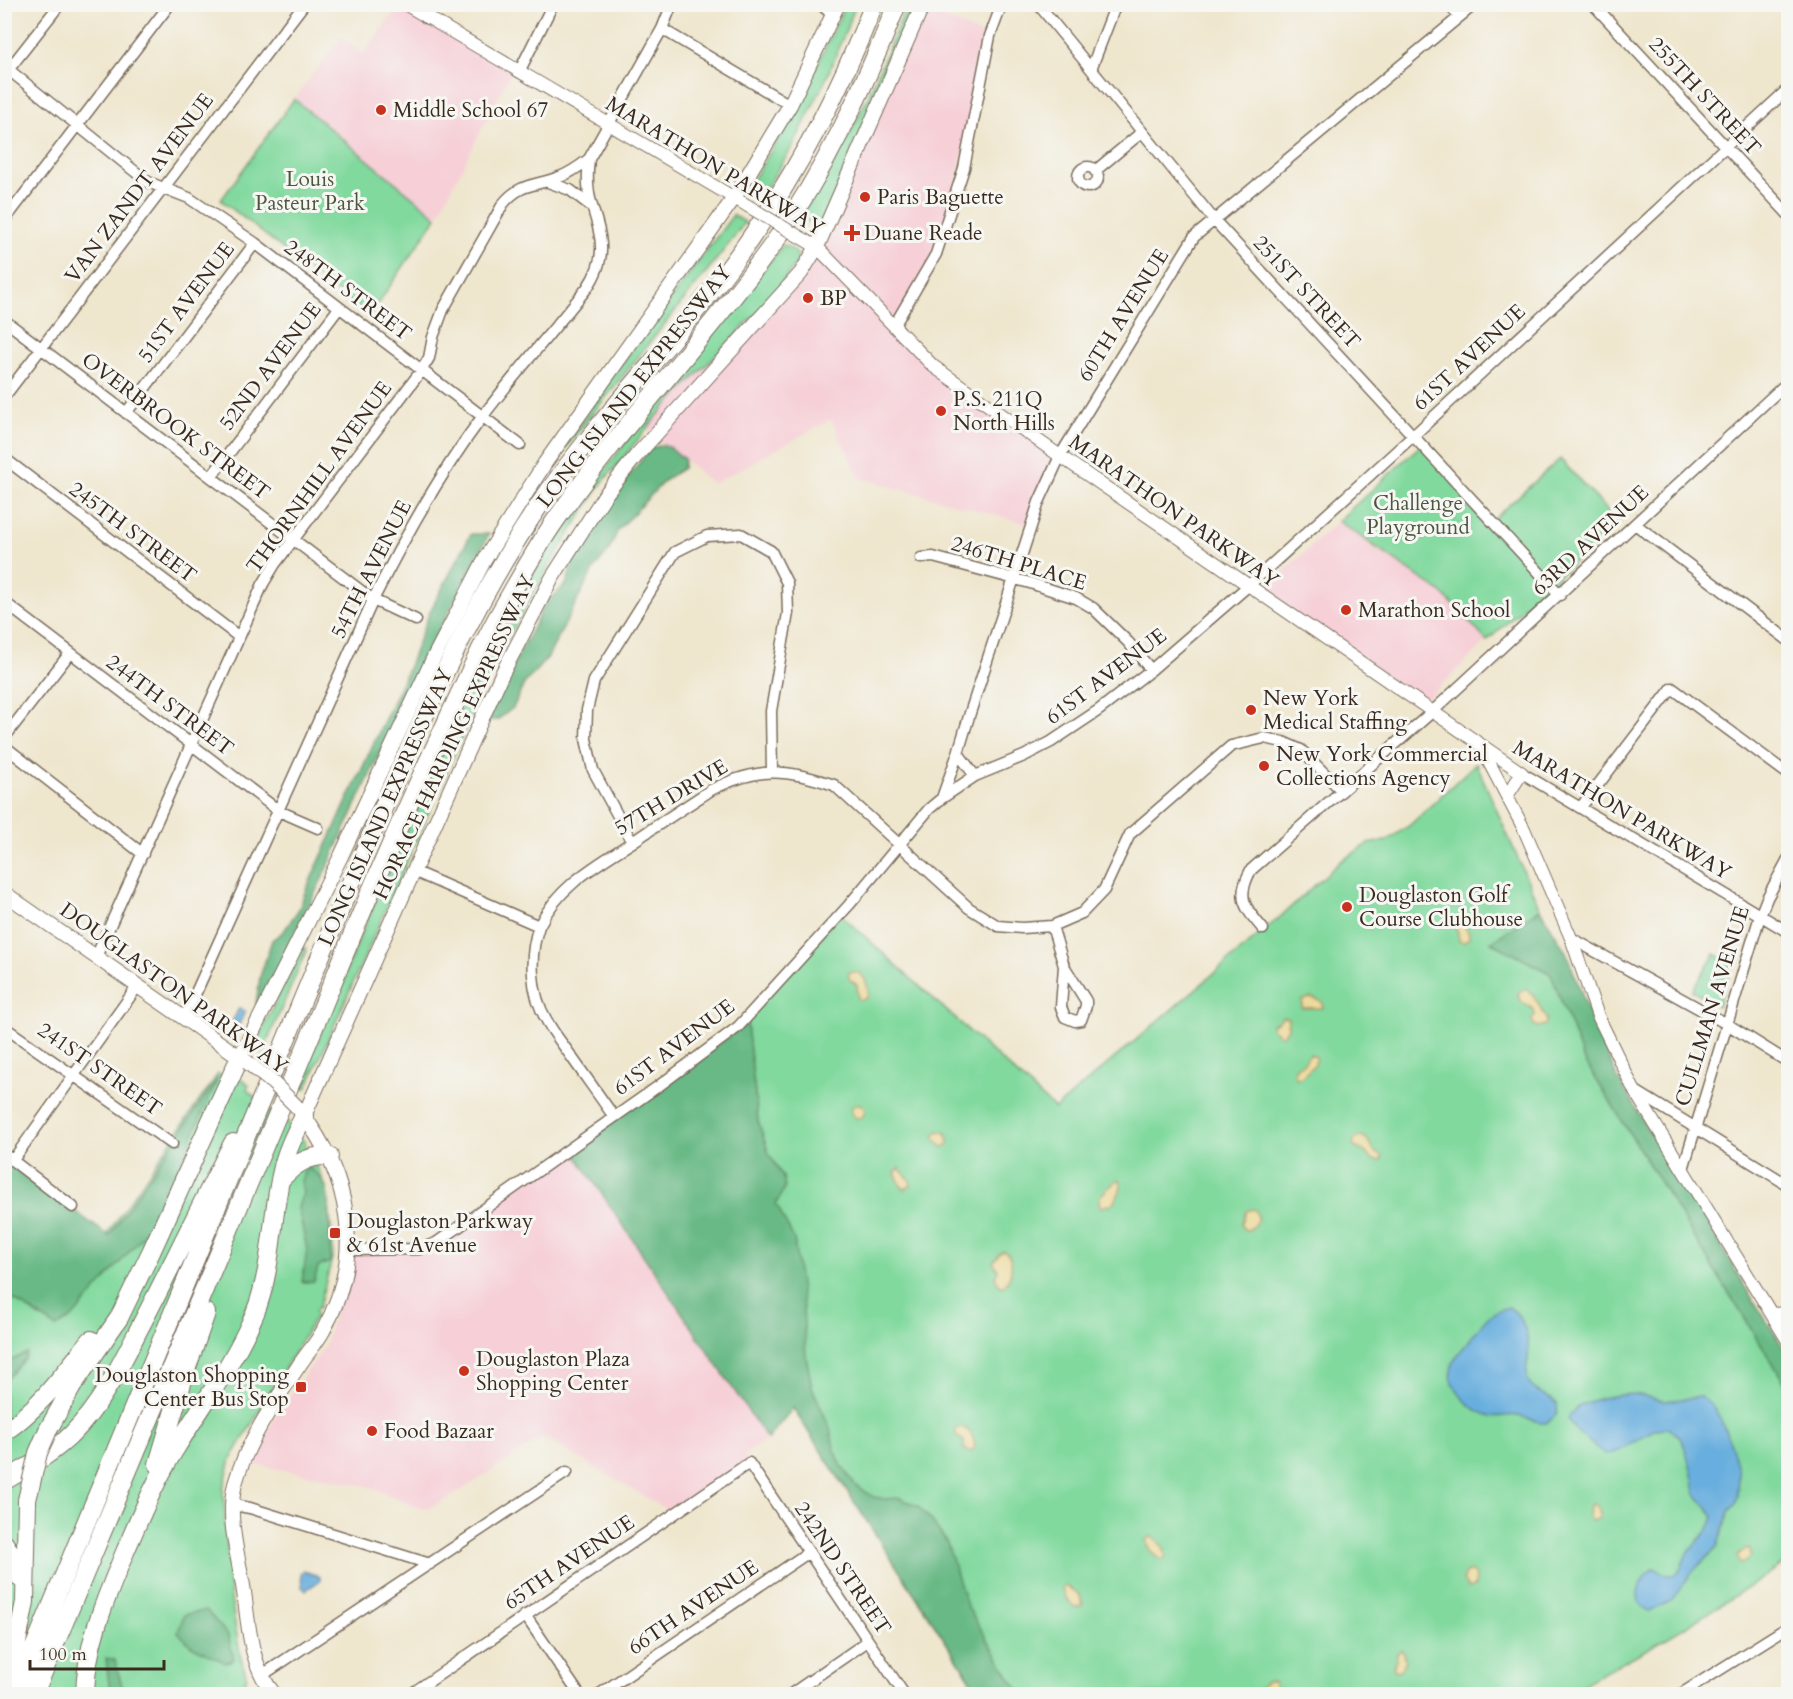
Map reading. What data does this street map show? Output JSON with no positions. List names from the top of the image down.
{
  "streets": {
    "highway": ["LONG ISLAND EXPRESSWAY"],
    "main road": ["HORACE HARDING EXPRESSWAY", "DOUGLASTON PARKWAY"],
    "street": [
      "255TH STREET",
      "MARATHON PARKWAY",
      "VAN ZANDT AVENUE",
      "248TH STREET",
      "251ST STREET",
      "51ST AVENUE",
      "60TH AVENUE",
      "61ST AVENUE",
      "52ND AVENUE",
      "OVERBROOK STREET",
      "THORNHILL AVENUE",
      "245TH STREET",
      "63RD AVENUE",
      "246TH PLACE",
      "54TH AVENUE",
      "244TH STREET",
      "57TH DRIVE",
      "CULLMAN AVENUE",
      "241ST STREET",
      "65TH AVENUE",
      "242ND STREET",
      "66TH AVENUE"
    ]
  },
  "crossings": [
    ["255TH STREET", "61ST AVENUE"],
    ["MARATHON PARKWAY", "60TH AVENUE"],
    ["MARATHON PARKWAY", "61ST AVENUE"],
    ["MARATHON PARKWAY", "THORNHILL AVENUE"],
    ["MARATHON PARKWAY", "63RD AVENUE"],
    ["MARATHON PARKWAY", "HORACE HARDING EXPRESSWAY"],
    ["MARATHON PARKWAY", "CULLMAN AVENUE"],
    ["VAN ZANDT AVENUE", "248TH STREET"],
    ["VAN ZANDT AVENUE", "OVERBROOK STREET"],
    ["248TH STREET", "51ST AVENUE"],
    ["248TH STREET", "52ND AVENUE"],
    ["248TH STREET", "THORNHILL AVENUE"],
    ["248TH STREET", "54TH AVENUE"],
    ["251ST STREET", "60TH AVENUE"],
    ["251ST STREET", "61ST AVENUE"],
    ["251ST STREET", "63RD AVENUE"],
    ["51ST AVENUE", "OVERBROOK STREET"],
    ["60TH AVENUE", "61ST AVENUE"],
    ["60TH AVENUE", "246TH PLACE"],
    ["61ST AVENUE", "246TH PLACE"],
    ["61ST AVENUE", "57TH DRIVE"],
    ["61ST AVENUE", "DOUGLASTON PARKWAY"],
    ["52ND AVENUE", "OVERBROOK STREET"],
    ["OVERBROOK STREET", "THORNHILL AVENUE"],
    ["OVERBROOK STREET", "54TH AVENUE"],
    ["THORNHILL AVENUE", "245TH STREET"],
    ["THORNHILL AVENUE", "54TH AVENUE"],
    ["THORNHILL AVENUE", "244TH STREET"],
    ["THORNHILL AVENUE", "DOUGLASTON PARKWAY"],
    ["63RD AVENUE", "57TH DRIVE"],
    ["54TH AVENUE", "244TH STREET"],
    ["54TH AVENUE", "DOUGLASTON PARKWAY"],
    ["HORACE HARDING EXPRESSWAY", "DOUGLASTON PARKWAY"],
    ["65TH AVENUE", "242ND STREET"],
    ["242ND STREET", "66TH AVENUE"]
  ],
  "parks": ["Louis Pasteur Park", "Challenge Playground"],
  "places": {
    "other": [
      "Middle School 67",
      "Paris Baguette",
      "BP",
      "P.S. 211Q North Hills",
      "Marathon School",
      "New York Medical Staffing",
      "New York Commercial Collections Agency",
      "Douglaston Golf Course Clubhouse",
      "Douglaston Plaza Shopping Center",
      "Food Bazaar"
    ],
    "health": ["Duane Reade"],
    "transit": ["Douglaston Parkway & 61st Avenue", "Douglaston Shopping Center Bus Stop"]
  },
  "scale_bar": "100 m"
}
